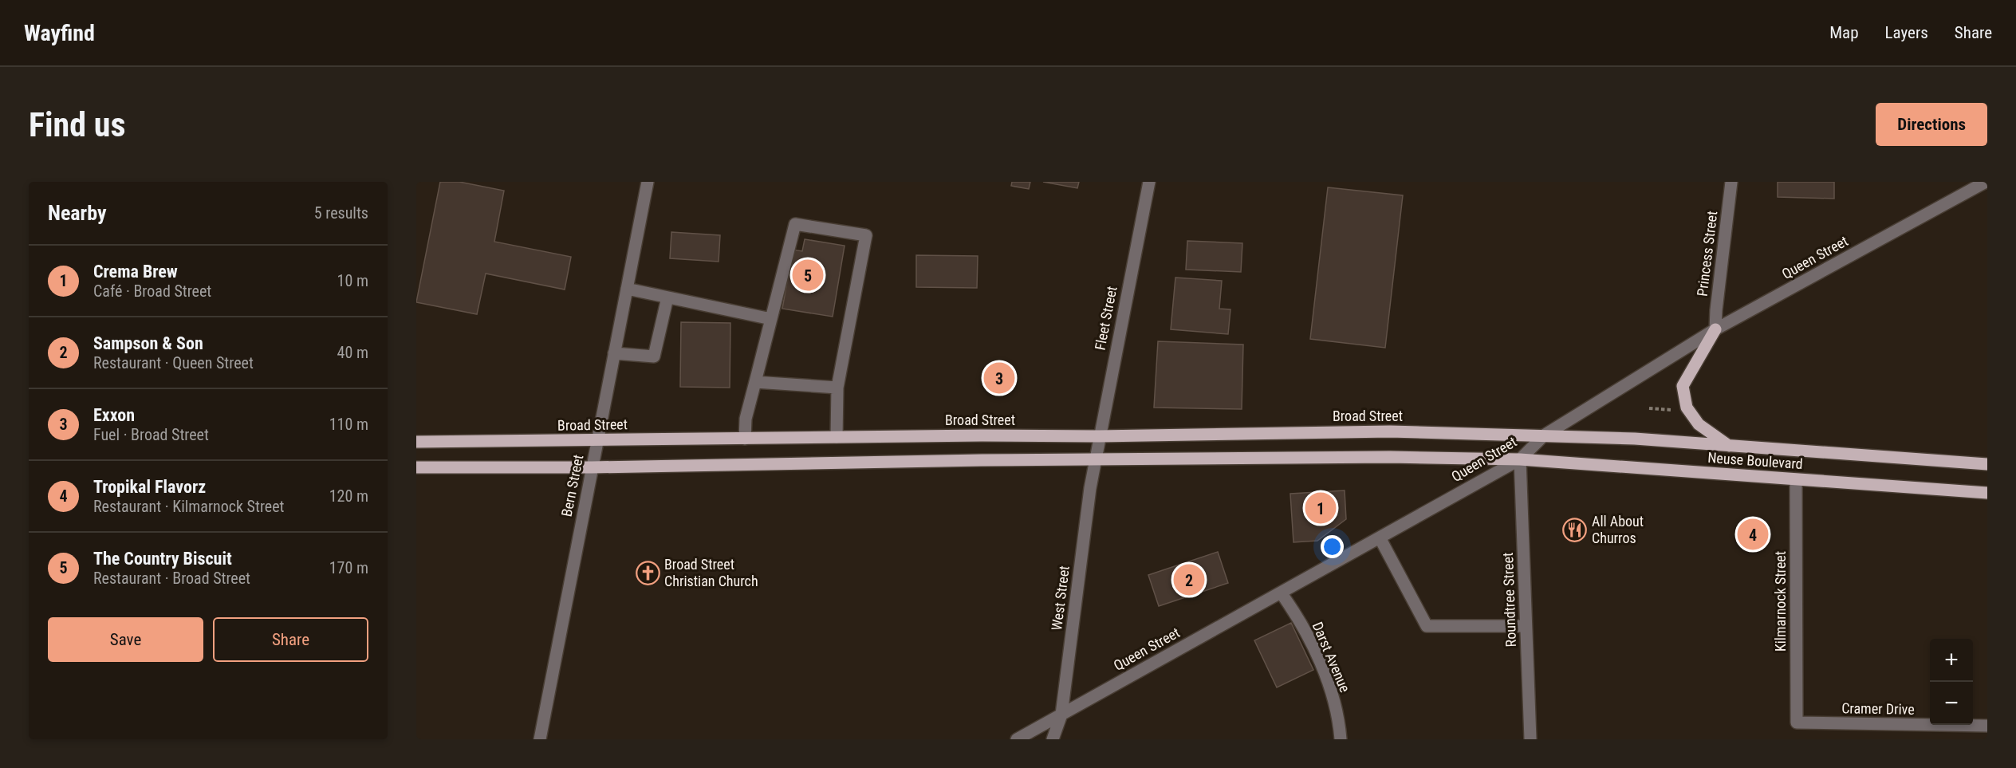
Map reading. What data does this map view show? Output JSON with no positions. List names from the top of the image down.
{
  "streets": {
    "main road": ["Broad Street", "Neuse Boulevard"],
    "street": [
      "Princess Street",
      "Queen Street",
      "Fleet Street",
      "Bern Street",
      "West Street",
      "Roundtree Street",
      "Kilmarnock Street",
      "Darst Avenue",
      "Cramer Drive"
    ]
  },
  "crossings": [
    ["Princess Street", "Queen Street"],
    ["Queen Street", "Broad Street"],
    ["Queen Street", "Neuse Boulevard"],
    ["Queen Street", "West Street"],
    ["Queen Street", "Roundtree Street"],
    ["Queen Street", "Darst Avenue"],
    ["Fleet Street", "Broad Street"],
    ["Fleet Street", "West Street"],
    ["Broad Street", "Neuse Boulevard"],
    ["Broad Street", "Bern Street"],
    ["Neuse Boulevard", "Roundtree Street"],
    ["Neuse Boulevard", "Kilmarnock Street"],
    ["Kilmarnock Street", "Cramer Drive"]
  ],
  "places": {
    "restaurant": ["All About Churros"],
    "church": ["Broad Street Christian Church"]
  },
  "page": {
    "header": "Wayfind",
    "nav": ["Map", "Layers", "Share"],
    "buttons": [
      "Directions",
      ["Save", "Share"]
    ],
    "title": "Find us",
    "heading": ["Nearby", "5 results"],
    "list": [
      {
        "mark": "1",
        "name": "Crema Brew",
        "note": "Café · Broad Street",
        "value": "10 m"
      },
      {
        "mark": "2",
        "name": "Sampson & Son",
        "note": "Restaurant · Queen Street",
        "value": "40 m"
      },
      {
        "mark": "3",
        "name": "Exxon",
        "note": "Fuel · Broad Street",
        "value": "110 m"
      },
      {
        "mark": "4",
        "name": "Tropikal Flavorz",
        "note": "Restaurant · Kilmarnock Street",
        "value": "120 m"
      },
      {
        "mark": "5",
        "name": "The Country Biscuit",
        "note": "Restaurant · Broad Street",
        "value": "170 m"
      }
    ],
    "pins": [
      "5",
      "3",
      "1",
      "4",
      "2"
    ],
    "map_buttons": ["+", "−"]
  }
}
